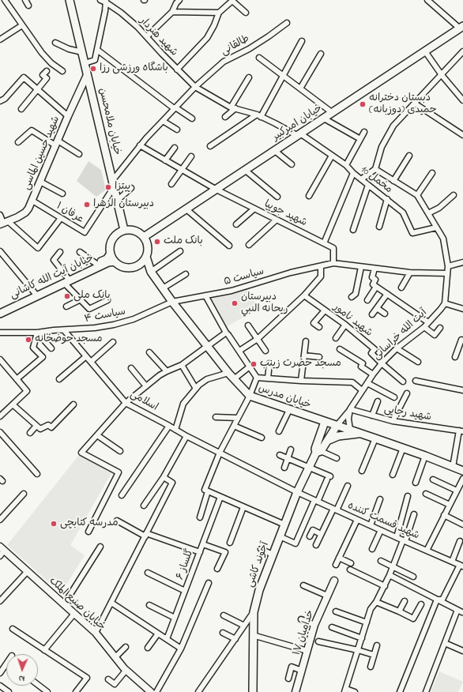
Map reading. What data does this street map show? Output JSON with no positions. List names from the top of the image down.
{
  "streets": {
    "main road": [
      "خیابان ملامحسن",
      "خیابان امیرکبیر",
      "خیابان آیت الله کاشانی",
      "خیابان مدرس",
      "آخوند کاشی"
    ],
    "street": [
      "شهید هنردار",
      "طالقانی",
      "شهید حسین الماسی",
      "مخمل 10",
      "عرفان ۱",
      "شهید جویپا",
      "سیاست ۵",
      "سیاست ۴",
      "شهید نامور",
      "آیت الله خراسانی",
      "اسلامی",
      "شهید رجایی",
      "شهید قسمت کننده",
      "گلساز ۶",
      "خیابان صنیع الملک",
      "خدامیان ۱۷"
    ]
  },
  "crossings": [
    ["شهید هنردار", "طالقانی"],
    ["شهید هنردار", "مخمل 10"],
    ["طالقانی", "خیابان ملامحسن"],
    ["طالقانی", "عرفان ۱"],
    ["طالقانی", "شهید جویپا"],
    ["خیابان ملامحسن", "خیابان امیرکبیر"],
    ["خیابان ملامحسن", "شهید حسین الماسی"],
    ["خیابان ملامحسن", "عرفان ۱"],
    ["خیابان ملامحسن", "خیابان آیت الله کاشانی"],
    ["خیابان امیرکبیر", "مخمل 10"],
    ["خیابان امیرکبیر", "شهید جویپا"],
    ["خیابان امیرکبیر", "خیابان آیت الله کاشانی"],
    ["شهید حسین الماسی", "عرفان ۱"],
    ["شهید جویپا", "سیاست ۵"],
    ["سیاست ۵", "سیاست ۴"],
    ["سیاست ۵", "خیابان مدرس"],
    ["سیاست ۴", "خیابان مدرس"],
    ["سیاست ۴", "اسلامی"],
    ["شهید نامور", "آیت الله خراسانی"],
    ["آیت الله خراسانی", "خیابان مدرس"],
    ["آیت الله خراسانی", "شهید رجایی"],
    ["آیت الله خراسانی", "آخوند کاشی"],
    ["خیابان مدرس", "آخوند کاشی"],
    ["اسلامی", "شهید قسمت کننده"],
    ["اسلامی", "آخوند کاشی"],
    ["شهید قسمت کننده", "آخوند کاشی"]
  ],
  "places": [
    "باشگاه ورزشی رزا",
    "دبستان دخترانه حمیدی (دوزبانه)",
    "پیتزا",
    "دبیرستان الزهرا",
    "بانک ملت",
    "بانک ملی",
    "دبيرستان ريحانه النبي",
    "مسجد حوضخانه",
    "مسجد حضرت زینب",
    "مدرسه کتابچی"
  ],
  "north": "bottom"
}
